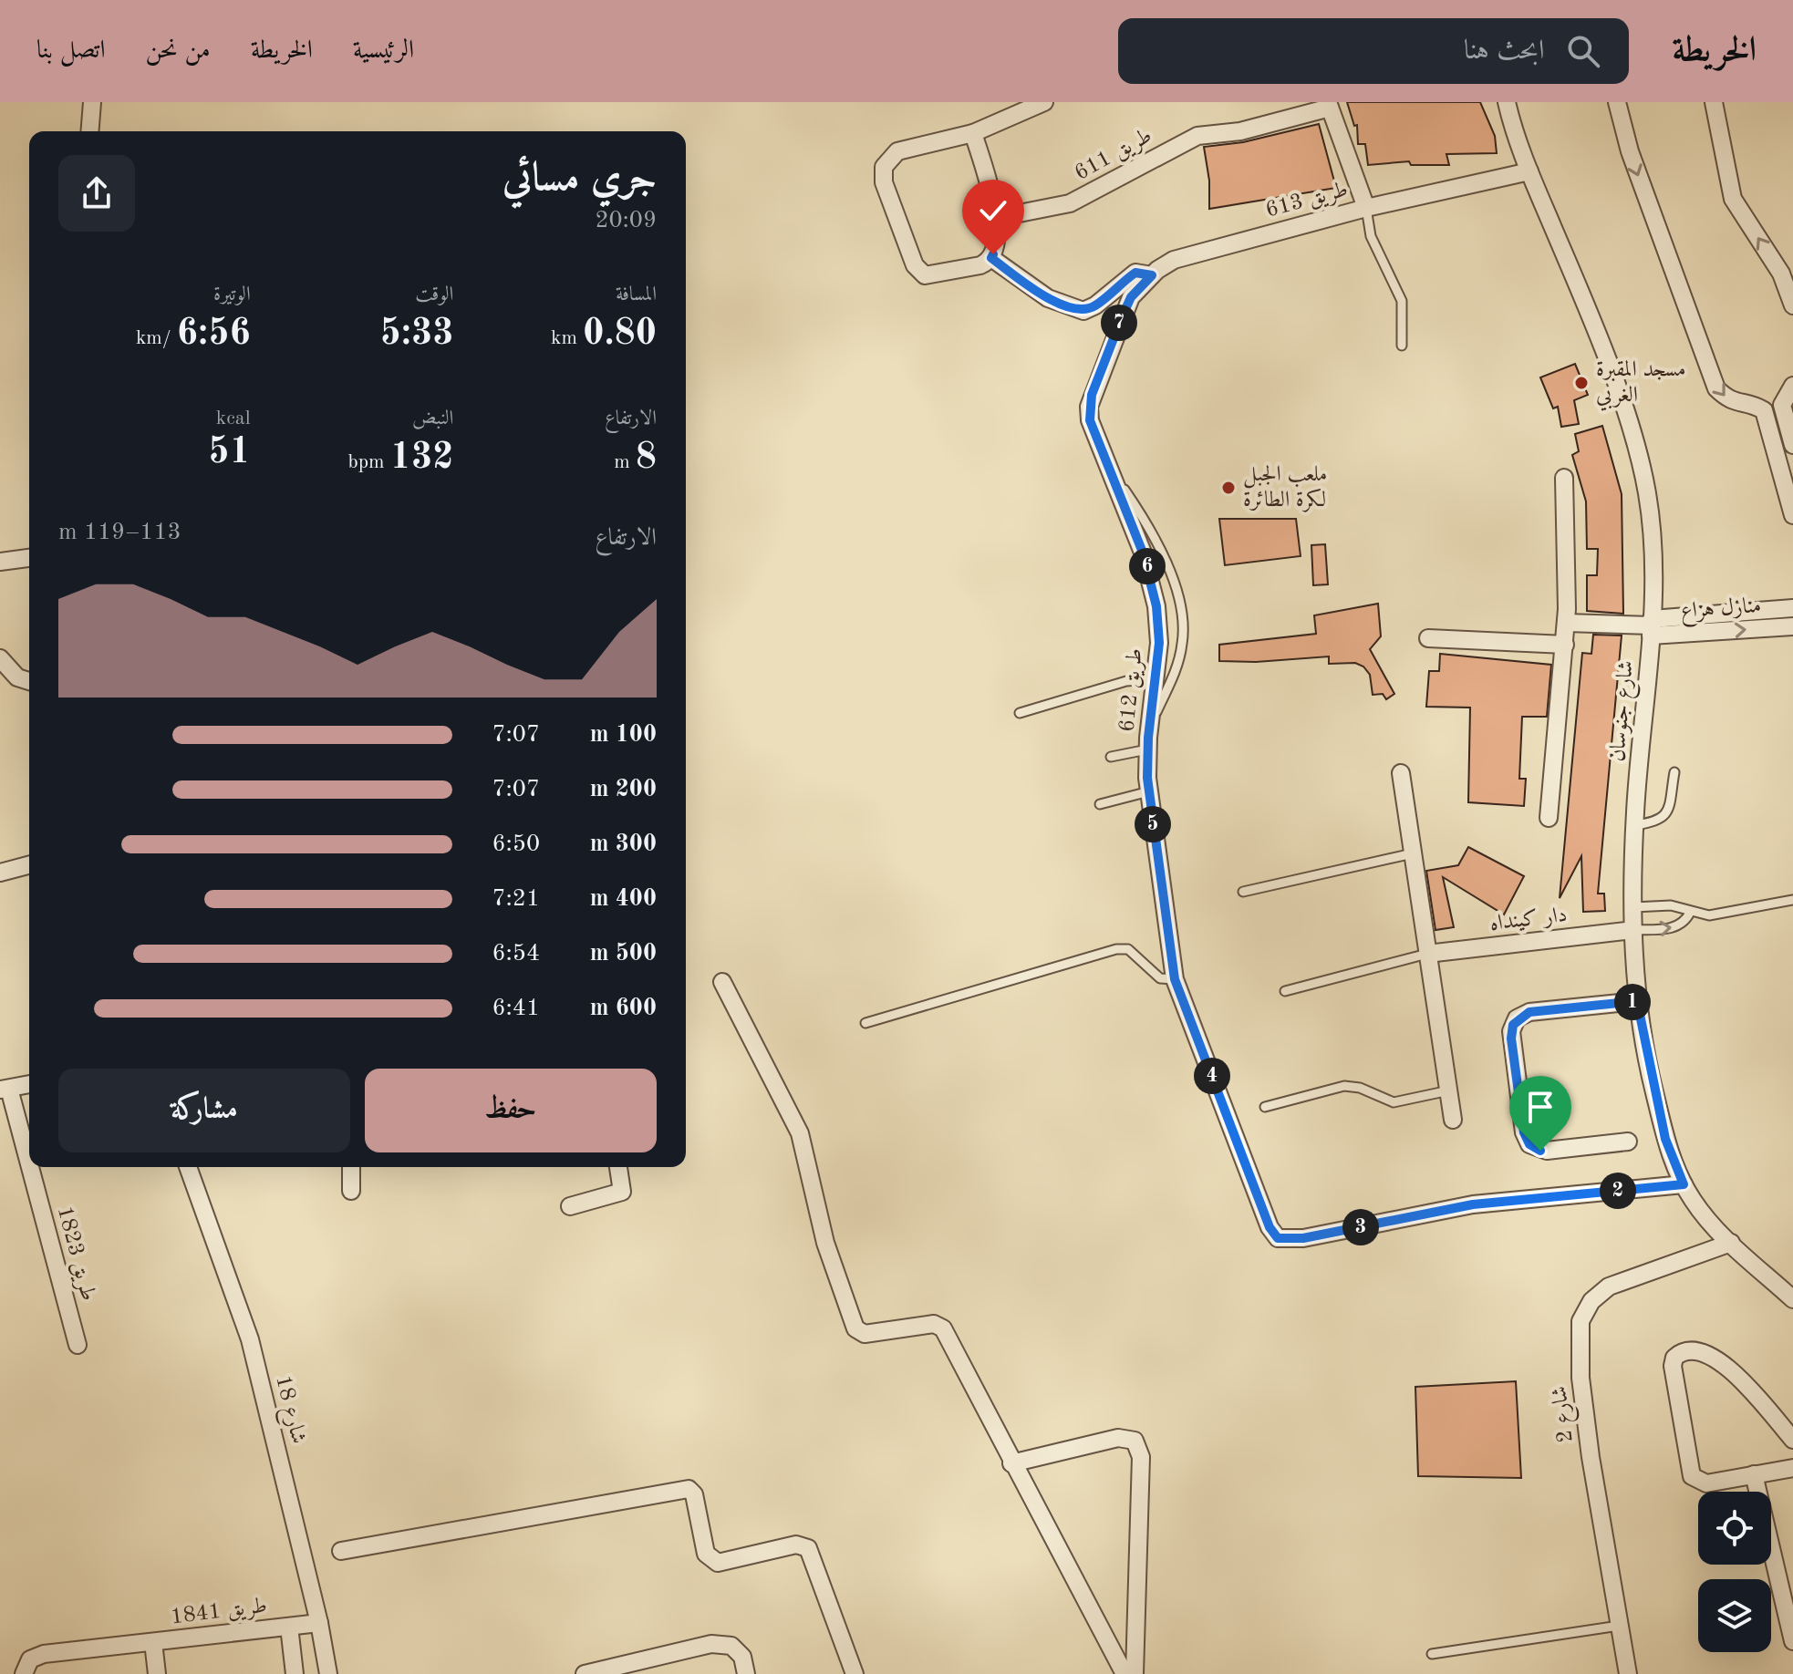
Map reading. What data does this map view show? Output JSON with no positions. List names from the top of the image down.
{
  "streets": {
    "street": [
      "طريق 611",
      "طريق 613",
      "منازل هزاع",
      "طريق 612",
      "شارع جنوسان",
      "دار كينداه",
      "طريق 1823",
      "شارع 18",
      "شارع 2",
      "طريق 1841"
    ]
  },
  "crossings": [
    ["طريق 611", "طريق 613"],
    ["طريق 613", "طريق 612"],
    ["طريق 613", "شارع جنوسان"],
    ["منازل هزاع", "شارع جنوسان"],
    ["طريق 612", "شارع جنوسان"],
    ["شارع جنوسان", "دار كينداه"],
    ["شارع جنوسان", "شارع 2"],
    ["شارع 18", "طريق 1841"]
  ],
  "places": ["مسجد المقبرة الغربي", "ملعب الجبل لكرة الطائرة"],
  "page": {
    "header": "الخريطة",
    "search": "ابحث هنا",
    "nav": [
      "الرئيسية",
      "الخريطة",
      "من نحن",
      "اتصل بنا"
    ],
    "heading": ["جري مسائي", "20:09"],
    "stats": [
      ["المسافة", "0.80 km"],
      ["الوقت", "5:33"],
      ["الوتيرة", "6:56 /km"],
      ["الارتفاع", "8 m"],
      ["النبض", "132 bpm"],
      ["kcal", "51"]
    ],
    "pins": [
      "7",
      "6",
      "5",
      "1",
      "4",
      "2",
      "3"
    ],
    "chart": ["الارتفاع", "113–119 m"],
    "list": [
      {
        "name": "100 m",
        "note": "7:07"
      },
      {
        "name": "200 m",
        "note": "7:07"
      },
      {
        "name": "300 m",
        "note": "6:50"
      },
      {
        "name": "400 m",
        "note": "7:21"
      },
      {
        "name": "500 m",
        "note": "6:54"
      },
      {
        "name": "600 m",
        "note": "6:41"
      }
    ],
    "buttons": ["حفظ", "مشاركة"]
  }
}
